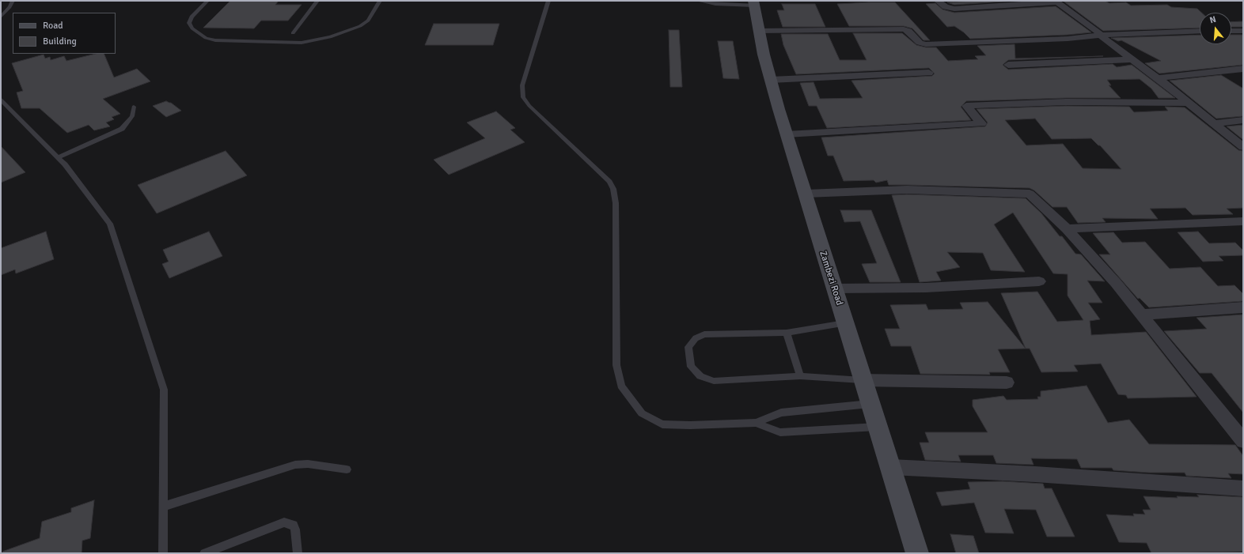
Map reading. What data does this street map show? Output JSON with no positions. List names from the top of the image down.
{
  "streets": {
    "main road": ["Zambezi Road"]
  },
  "legend": ["Road", "Building"],
  "north": "top"
}
